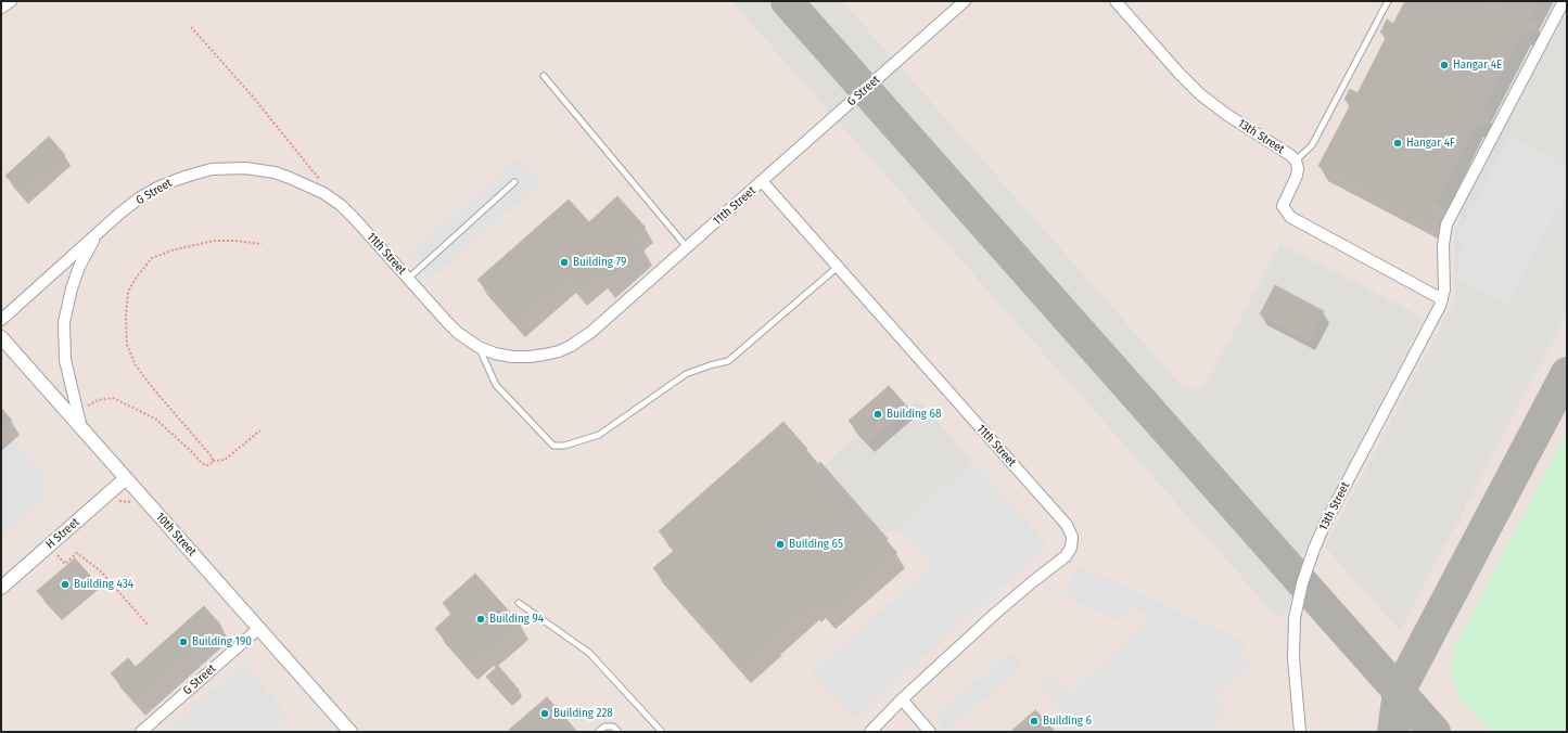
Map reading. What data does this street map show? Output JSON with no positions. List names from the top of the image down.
{
  "streets": {
    "street": [
      "G Street",
      "13th Street",
      "11th Street",
      "H Street",
      "10th Street"
    ]
  },
  "crossings": [
    ["G Street", "11th Street"],
    ["G Street", "10th Street"],
    ["H Street", "10th Street"]
  ],
  "places": [
    "Hangar 4E",
    "Hangar 4F",
    "Building 79",
    "Building 68",
    "Building 65",
    "Building 434",
    "Building 94",
    "Building 190",
    "Building 228",
    "Building 6"
  ]
}
